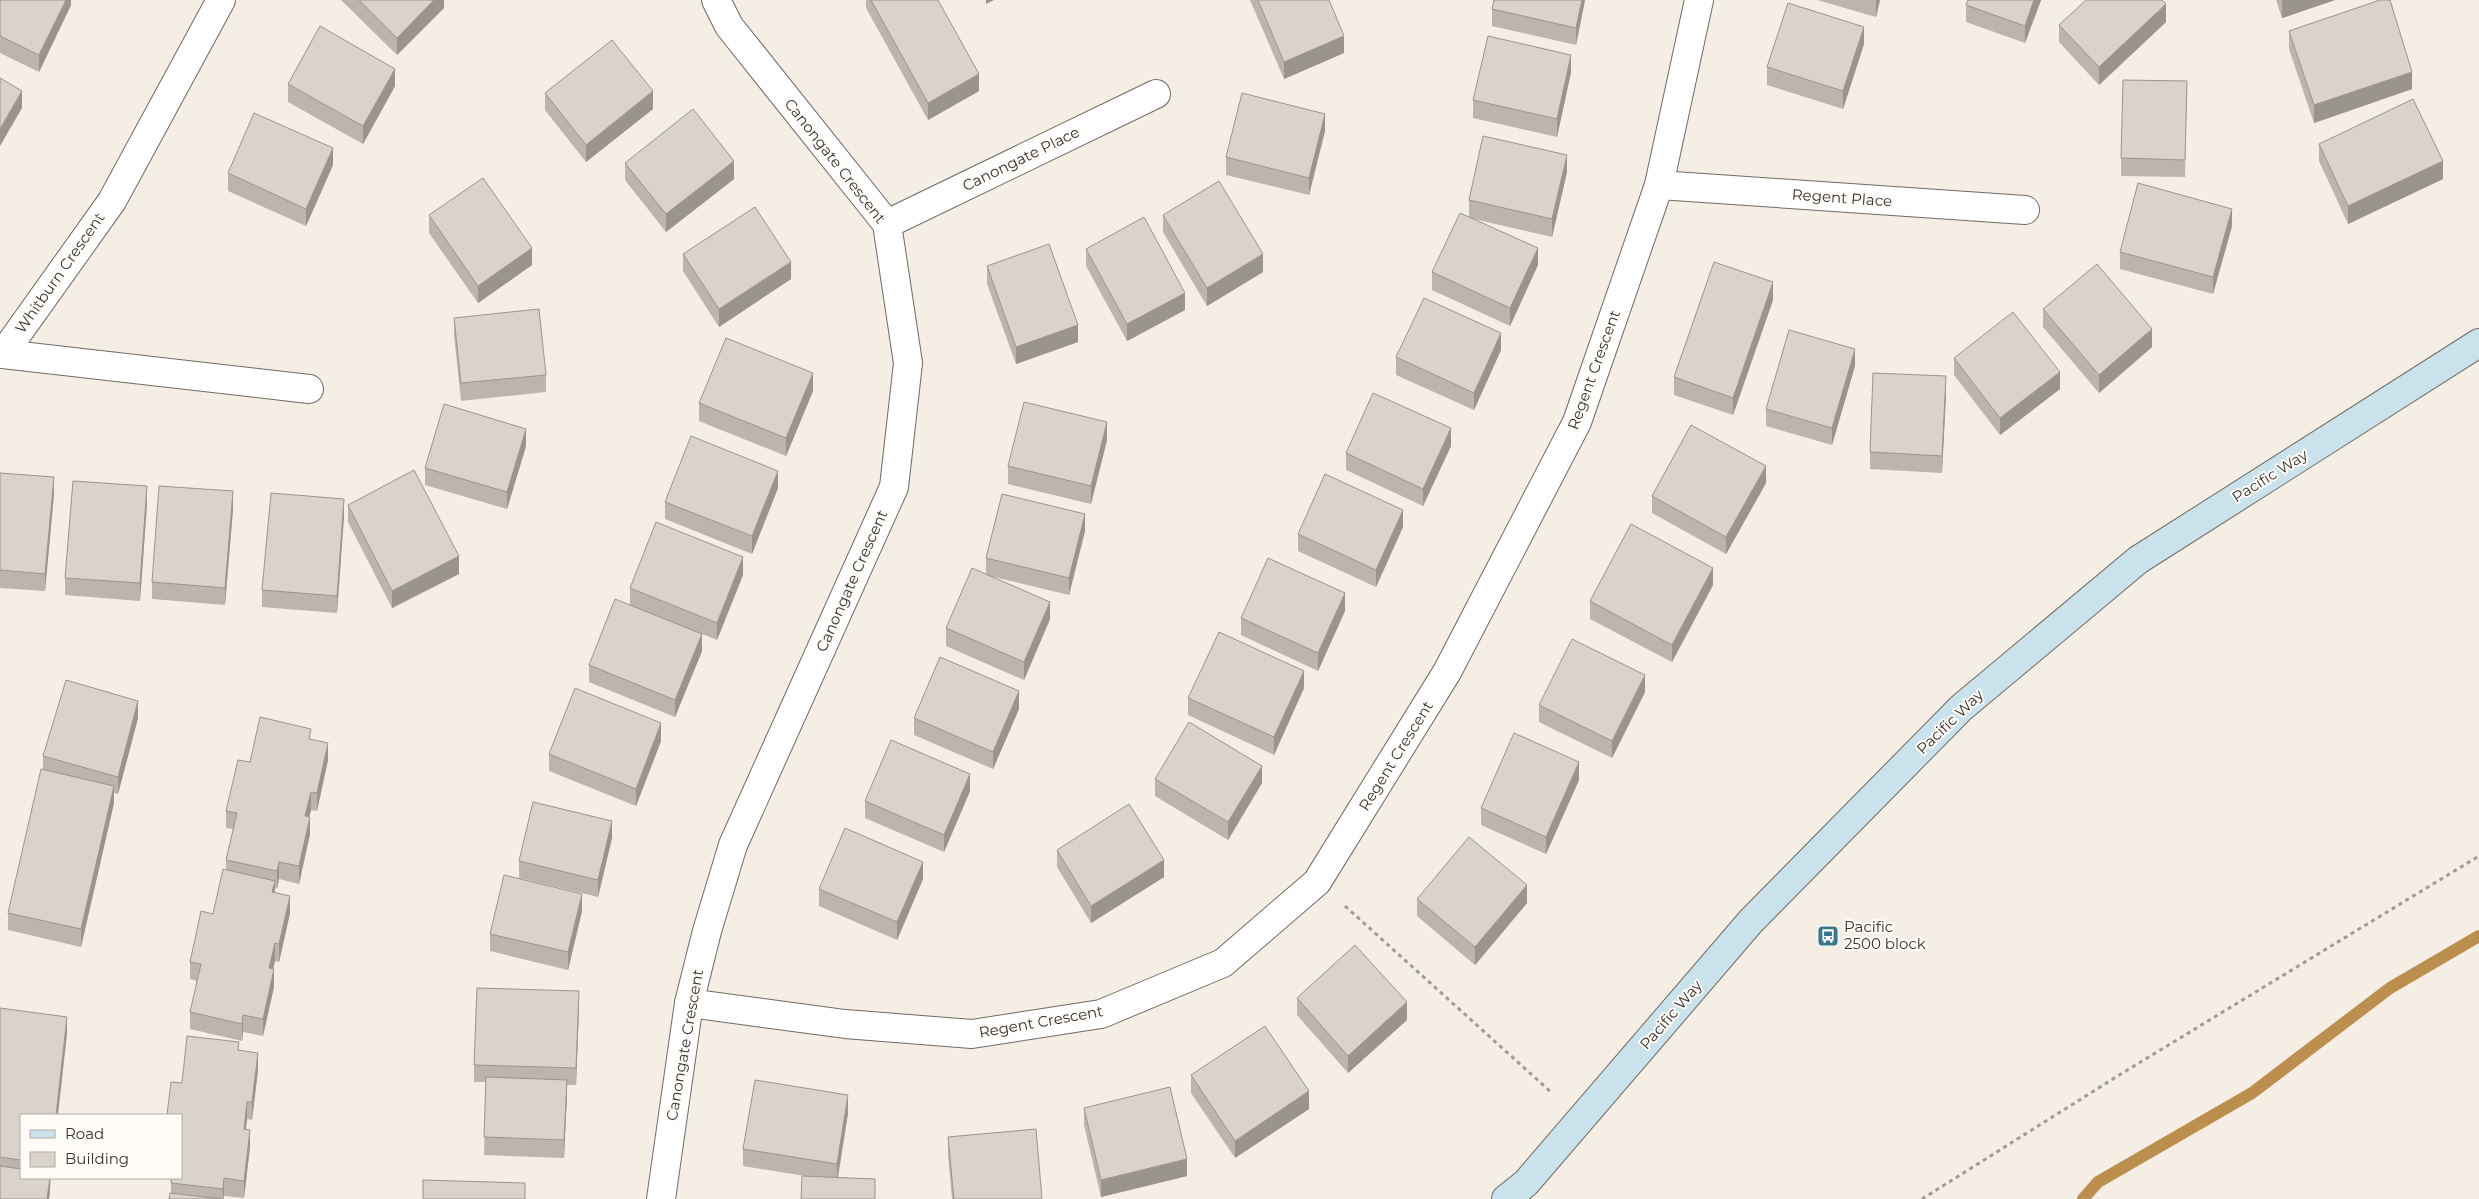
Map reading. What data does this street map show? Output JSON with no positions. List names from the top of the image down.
{
  "streets": {
    "street": [
      "Canongate Place",
      "Canongate Crescent",
      "Regent Place",
      "Whitburn Crescent",
      "Regent Crescent",
      "Pacific Way"
    ]
  },
  "crossings": [
    ["Canongate Place", "Canongate Crescent"],
    ["Canongate Crescent", "Regent Crescent"],
    ["Regent Place", "Regent Crescent"]
  ],
  "places": {
    "bus stop": ["Pacific 2500 block"]
  },
  "legend": ["Road", "Building"]
}
